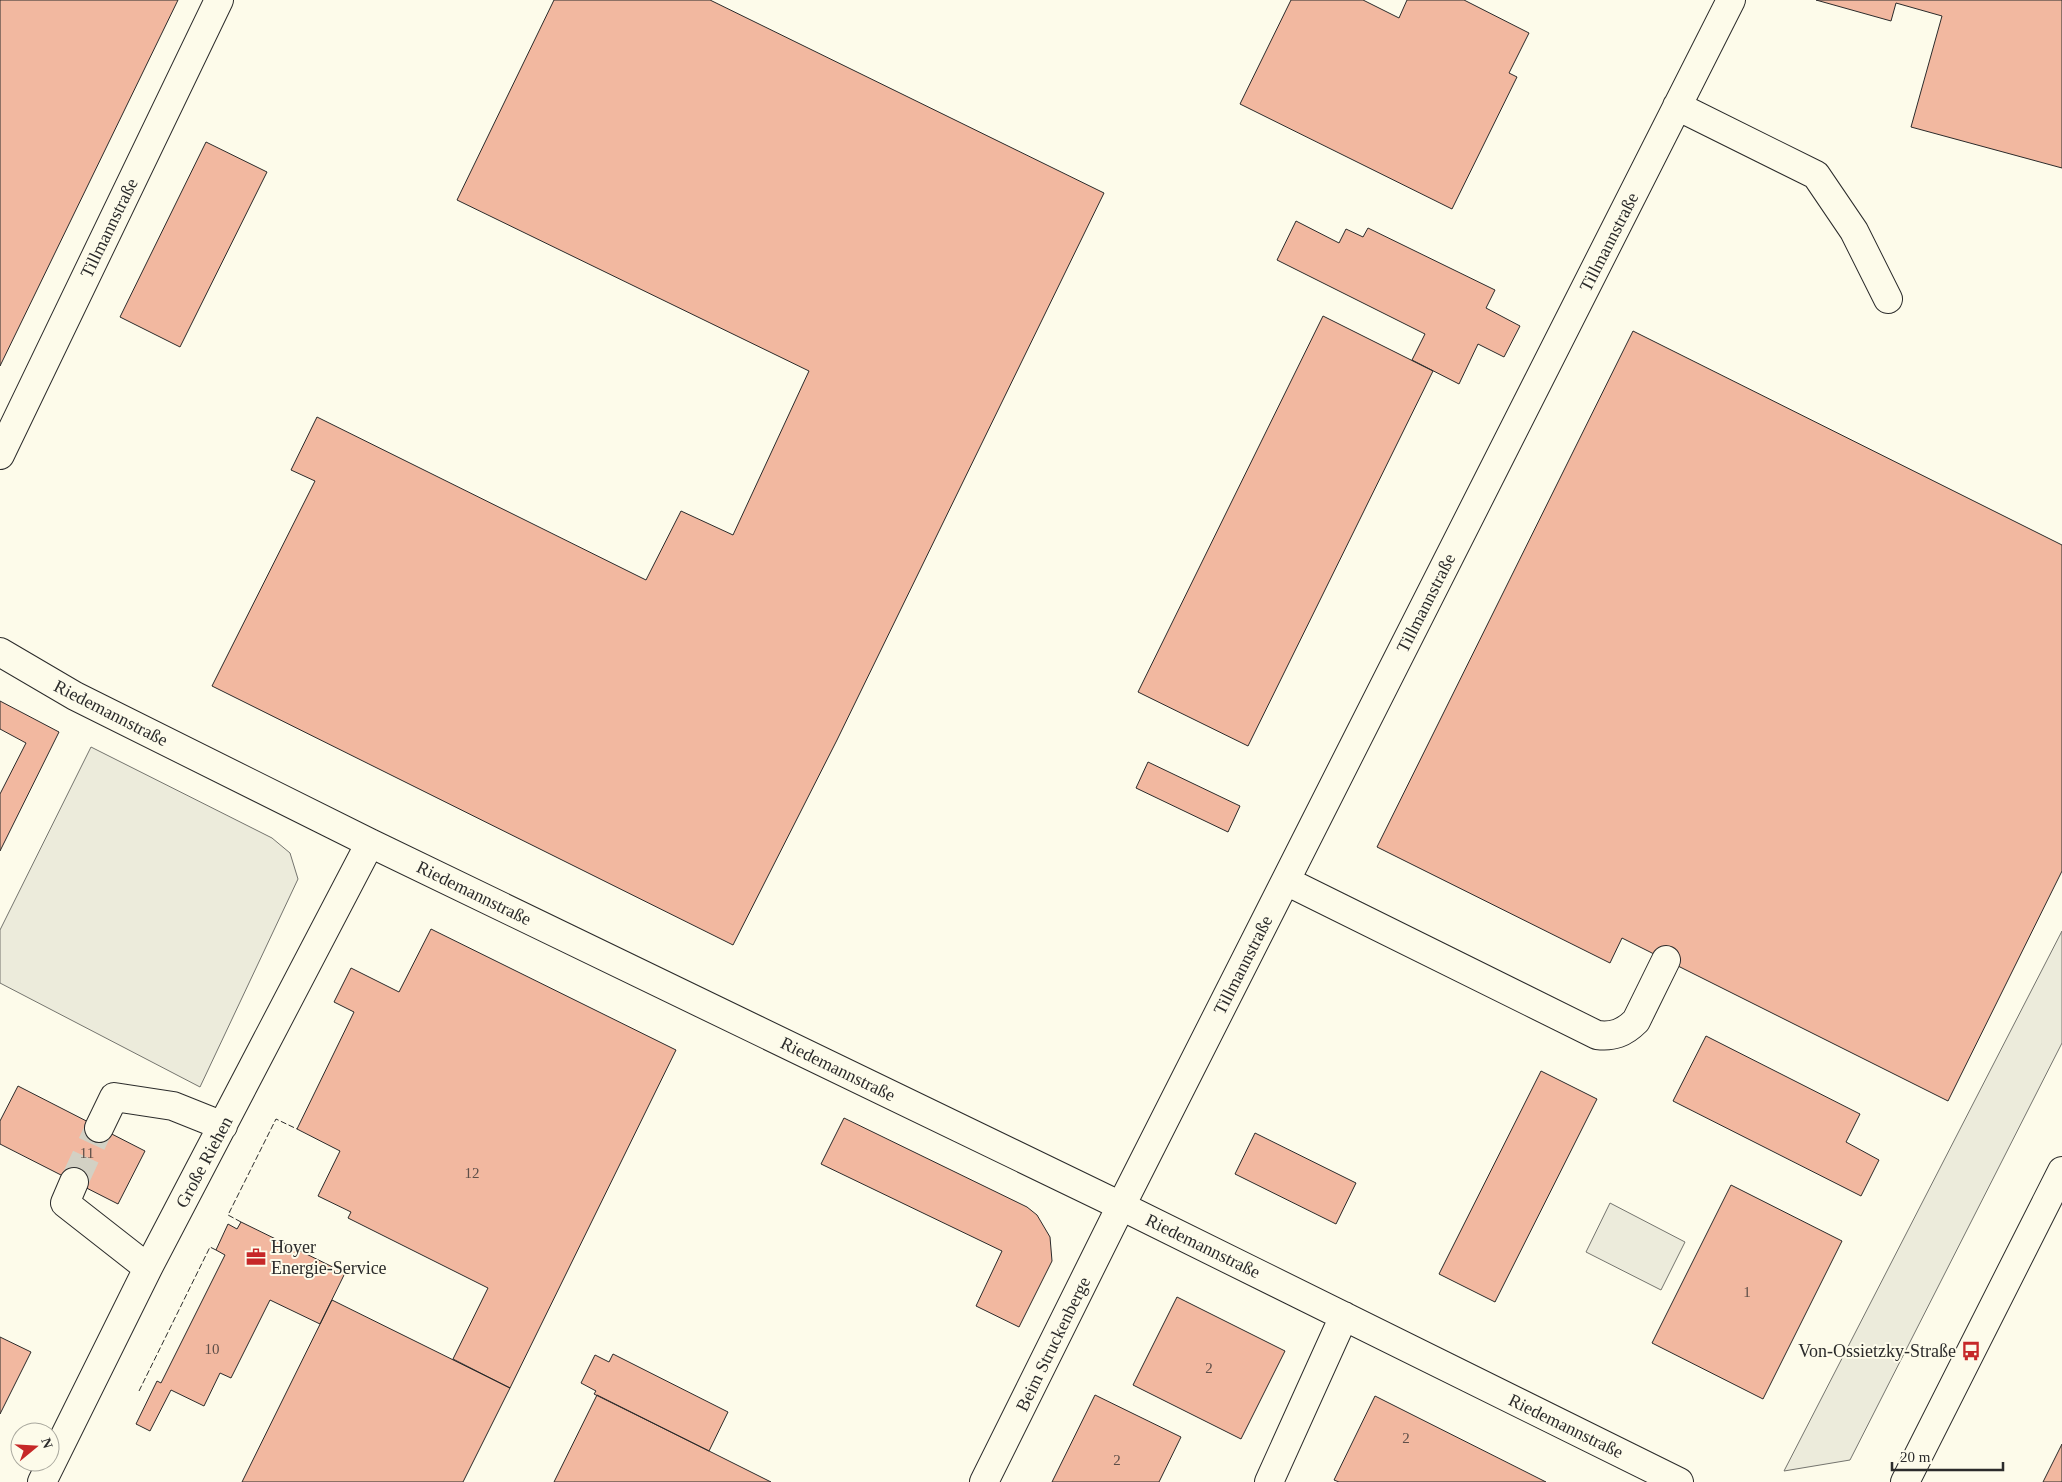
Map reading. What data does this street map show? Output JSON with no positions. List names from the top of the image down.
{
  "streets": {
    "street": [
      "Tillmannstraße",
      "Riedemannstraße",
      "Große Riehen",
      "Beim Struckenberge"
    ]
  },
  "crossings": [
    ["Tillmannstraße", "Riedemannstraße"],
    ["Tillmannstraße", "Beim Struckenberge"],
    ["Riedemannstraße", "Große Riehen"],
    ["Riedemannstraße", "Beim Struckenberge"]
  ],
  "places": {
    "office": ["Hoyer Energie-Service"],
    "bus stop": ["Von-Ossietzky-Straße"]
  },
  "house_numbers": [
    "11",
    "12",
    "1",
    "10",
    "2",
    "2",
    "2"
  ],
  "scale_bar": "20 m",
  "north": "right"
}
